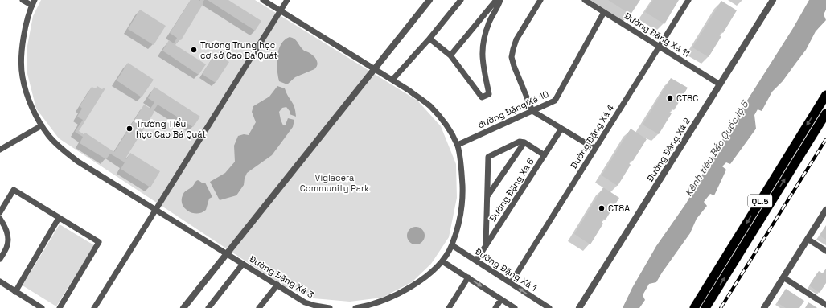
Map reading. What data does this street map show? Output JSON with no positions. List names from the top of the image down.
{
  "streets": {
    "highway": ["QL.5"],
    "street": [
      "Đường Đặng Xá 11",
      "đường Đặng Xá 10",
      "Đường Đặng Xá 4",
      "Đường Đặng Xá 2",
      "Đường Đặng Xá 6",
      "Đường Đặng Xá 1",
      "Đường Đặng Xá 3"
    ]
  },
  "crossings": [
    ["Đường Đặng Xá 11", "đường Đặng Xá 10"],
    ["Đường Đặng Xá 11", "Đường Đặng Xá 4"],
    ["Đường Đặng Xá 11", "Đường Đặng Xá 2"],
    ["Đường Đặng Xá 4", "Đường Đặng Xá 1"],
    ["Đường Đặng Xá 6", "Đường Đặng Xá 1"]
  ],
  "water": ["Kênh tiêu Bắc Quốc lộ 5"],
  "parks": ["Viglacera Community Park"],
  "places": [
    "Trường Trung học cơ sở Cao Bá Quát",
    "CT8C",
    "Trường Tiểu học Cao Bá Quát",
    "CT8A"
  ]
}
